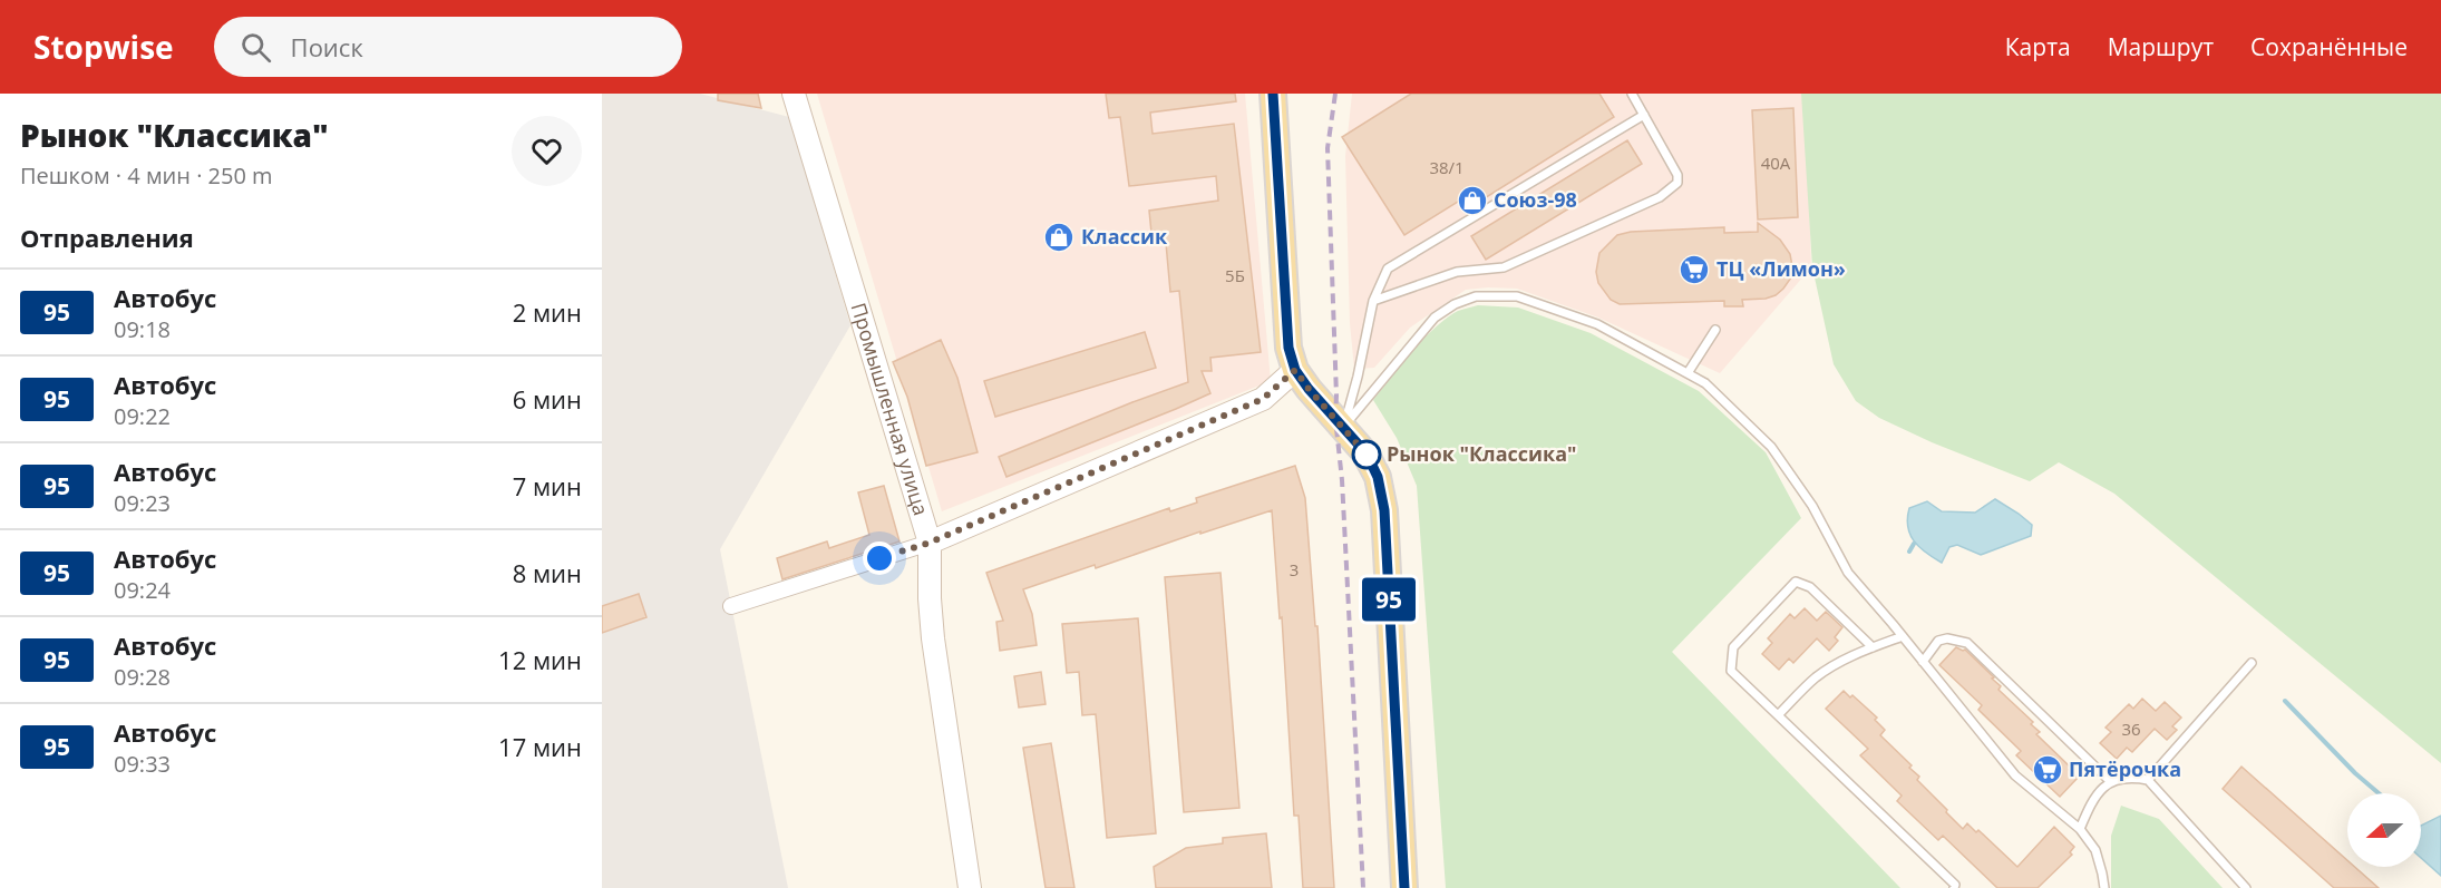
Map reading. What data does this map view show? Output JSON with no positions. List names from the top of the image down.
{
  "streets": {
    "street": ["Промышленная улица"]
  },
  "places": {
    "shop": ["Союз-98", "Классик"],
    "supermarket": ["ТЦ «Лимон»", "Пятёрочка"],
    "other": ["Рынок \"Классика\""]
  },
  "lines": ["bus line 95"],
  "house_numbers": [
    "40А",
    "38/1",
    "5Б",
    "3",
    "36"
  ],
  "north": "left",
  "page": {
    "header": "Stopwise",
    "search": "Поиск",
    "nav": ["Карта", "Маршрут", "Сохранённые"],
    "heading": [
      ["Рынок \"Классика\"", "Пешком · 4 мин · 250 m"],
      "Отправления"
    ],
    "on_map": "95",
    "list": [
      {
        "mark": "95",
        "name": "Автобус",
        "note": "09:18",
        "value": "2 мин"
      },
      {
        "mark": "95",
        "name": "Автобус",
        "note": "09:22",
        "value": "6 мин"
      },
      {
        "mark": "95",
        "name": "Автобус",
        "note": "09:23",
        "value": "7 мин"
      },
      {
        "mark": "95",
        "name": "Автобус",
        "note": "09:24",
        "value": "8 мин"
      },
      {
        "mark": "95",
        "name": "Автобус",
        "note": "09:28",
        "value": "12 мин"
      },
      {
        "mark": "95",
        "name": "Автобус",
        "note": "09:33",
        "value": "17 мин"
      }
    ]
  }
}
